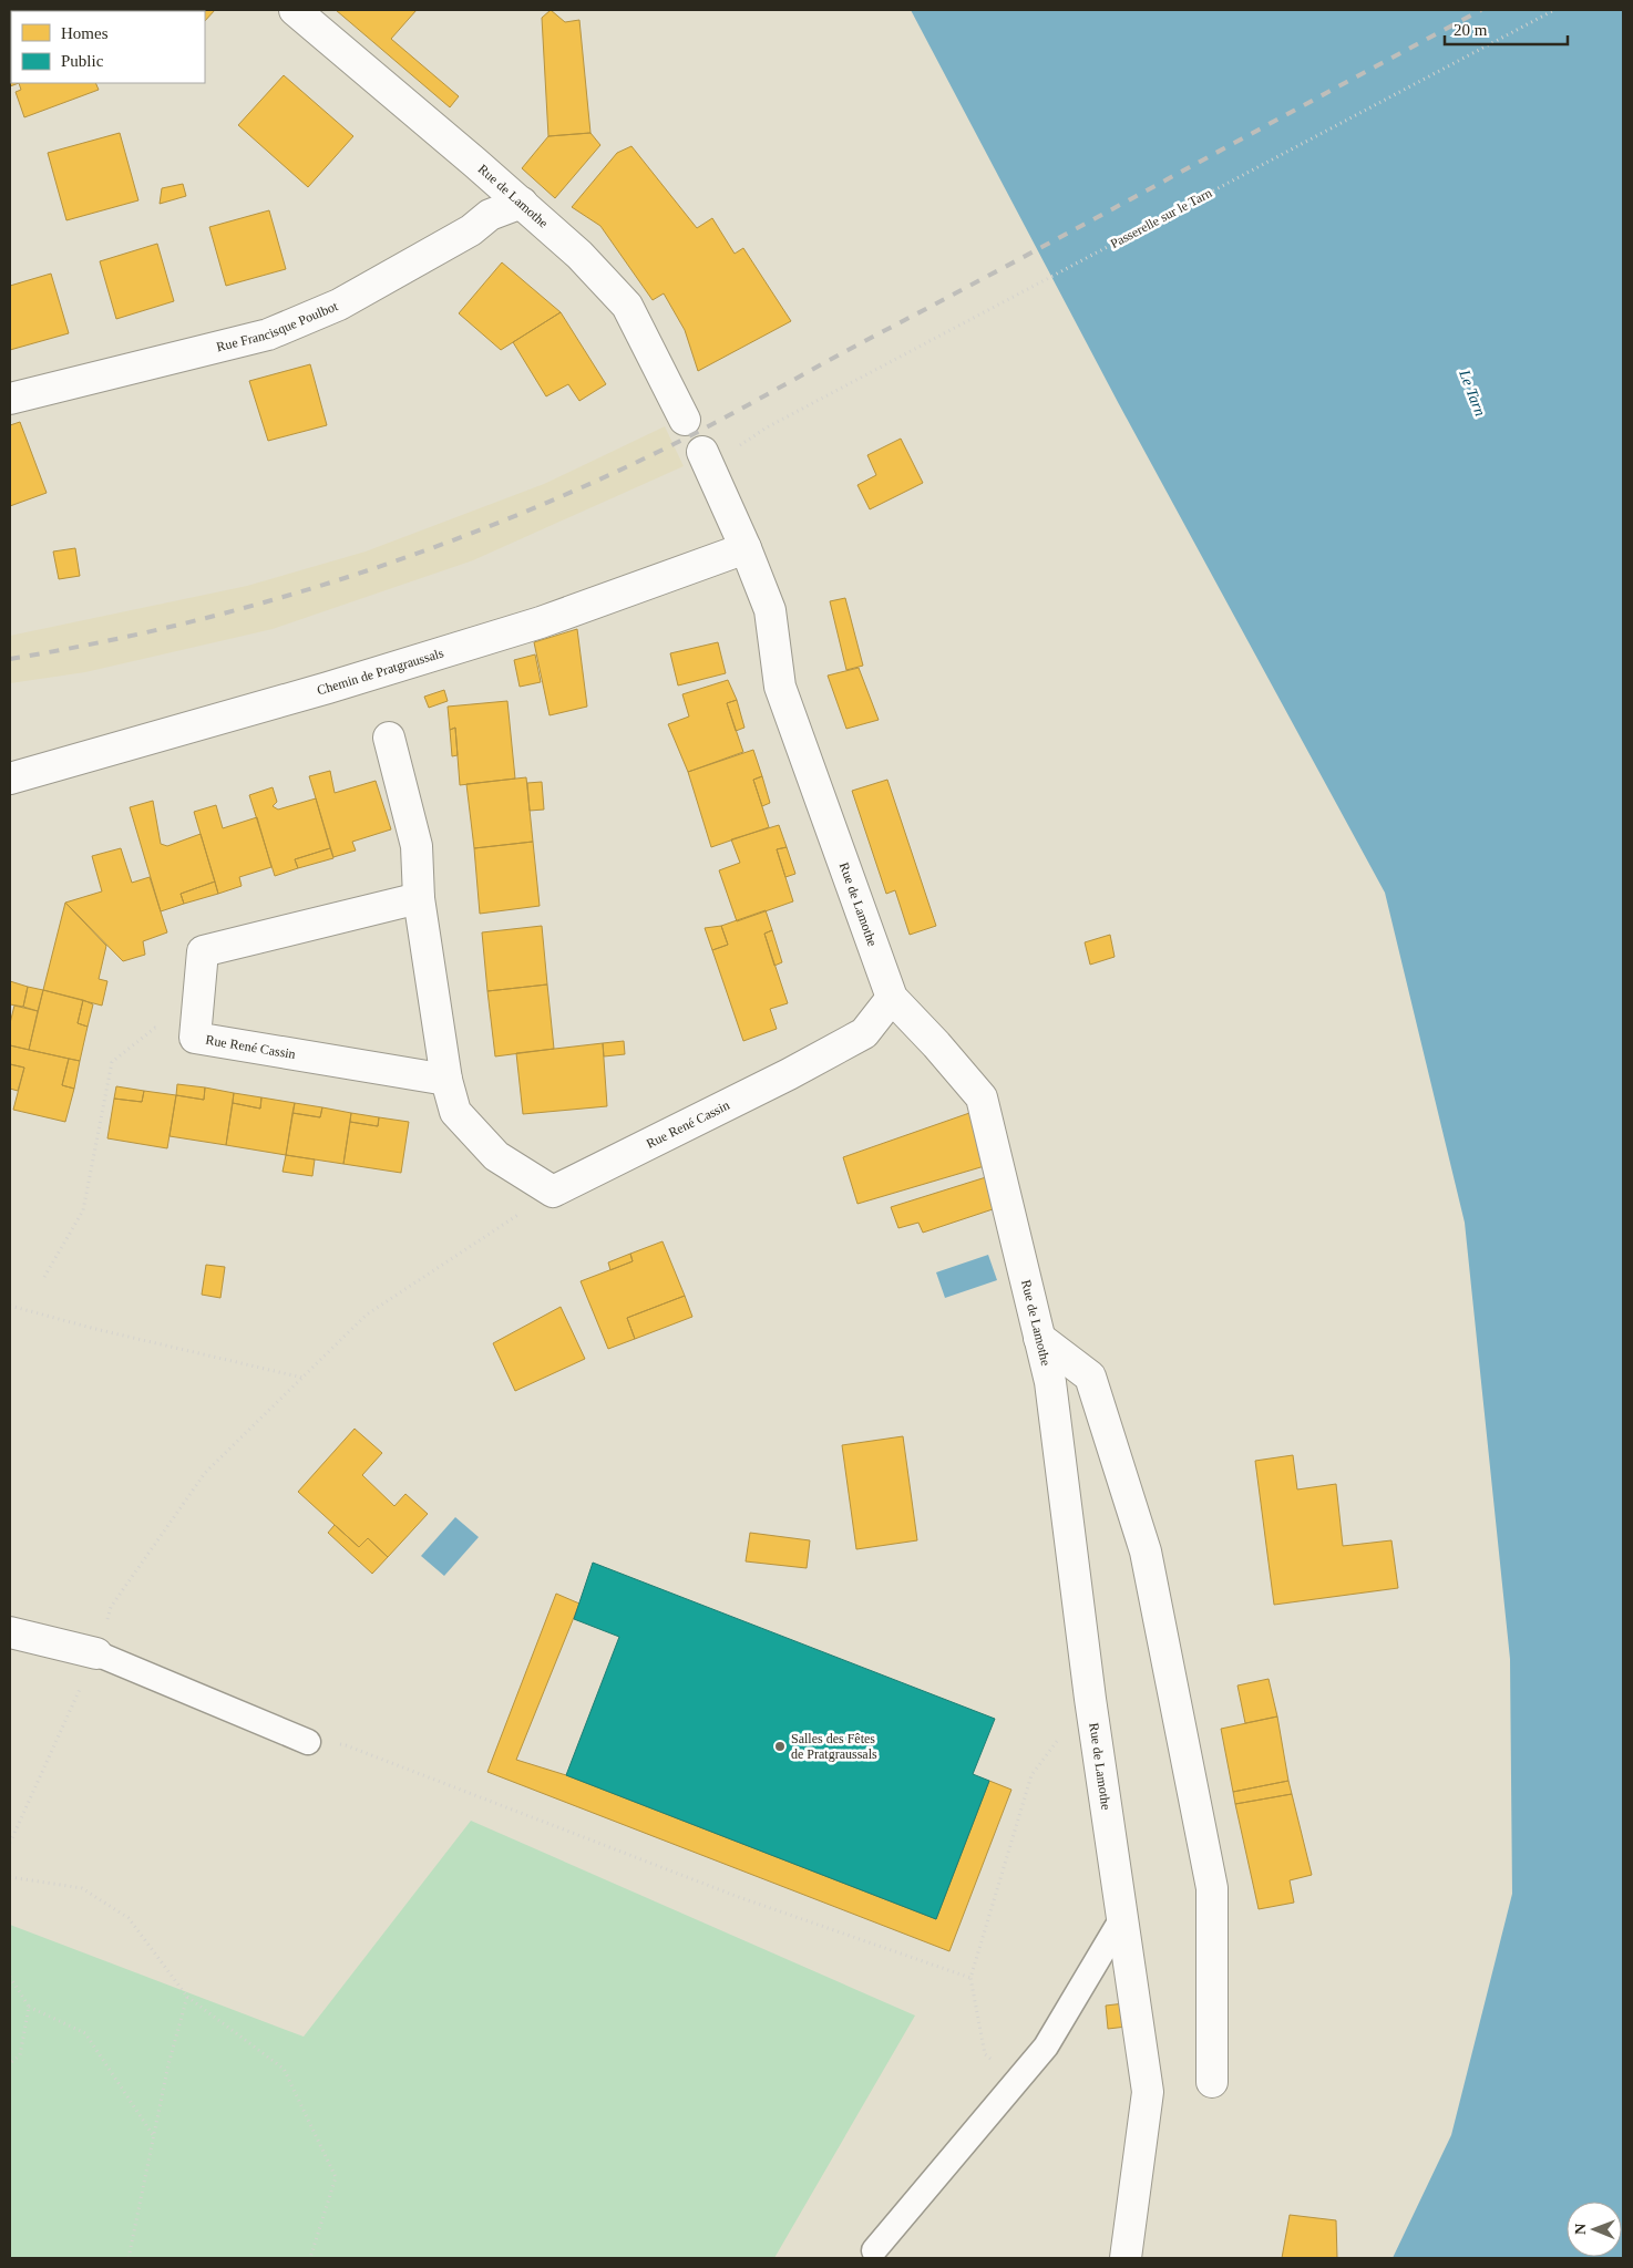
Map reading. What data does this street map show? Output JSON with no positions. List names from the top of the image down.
{
  "streets": {
    "street": [
      "Rue de Lamothe",
      "Rue Francisque Poulbot",
      "Chemin de Pratgraussals",
      "Rue René Cassin"
    ],
    "path": ["Passerelle sur le Tarn"]
  },
  "crossings": [
    ["Rue de Lamothe", "Rue Francisque Poulbot"],
    ["Rue de Lamothe", "Chemin de Pratgraussals"],
    ["Rue de Lamothe", "Rue René Cassin"]
  ],
  "water": ["Le Tarn"],
  "places": ["Salles des Fêtes de Pratgraussals"],
  "legend": ["Homes", "Public"],
  "scale_bar": "20 m",
  "north": "left"
}
